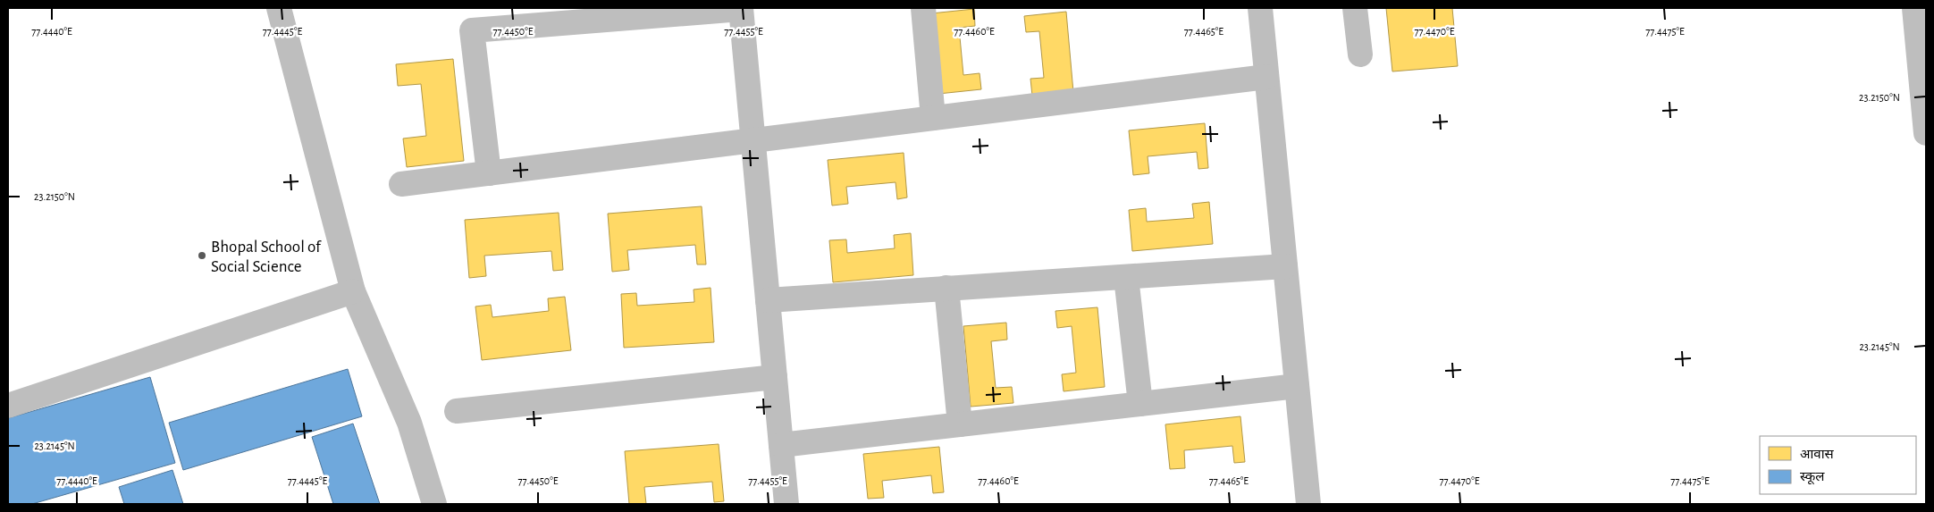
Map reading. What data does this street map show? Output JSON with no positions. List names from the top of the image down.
{
  "places": ["Bhopal School of Social Science"],
  "legend": ["आवास", "स्कूल"],
  "coordinates": [
    "77.4440°E",
    "77.4445°E",
    "77.4450°E",
    "77.4455°E",
    "77.4460°E",
    "77.4465°E",
    "77.4470°E",
    "77.4475°E",
    "23.2150°N",
    "23.2145°N"
  ]
}
